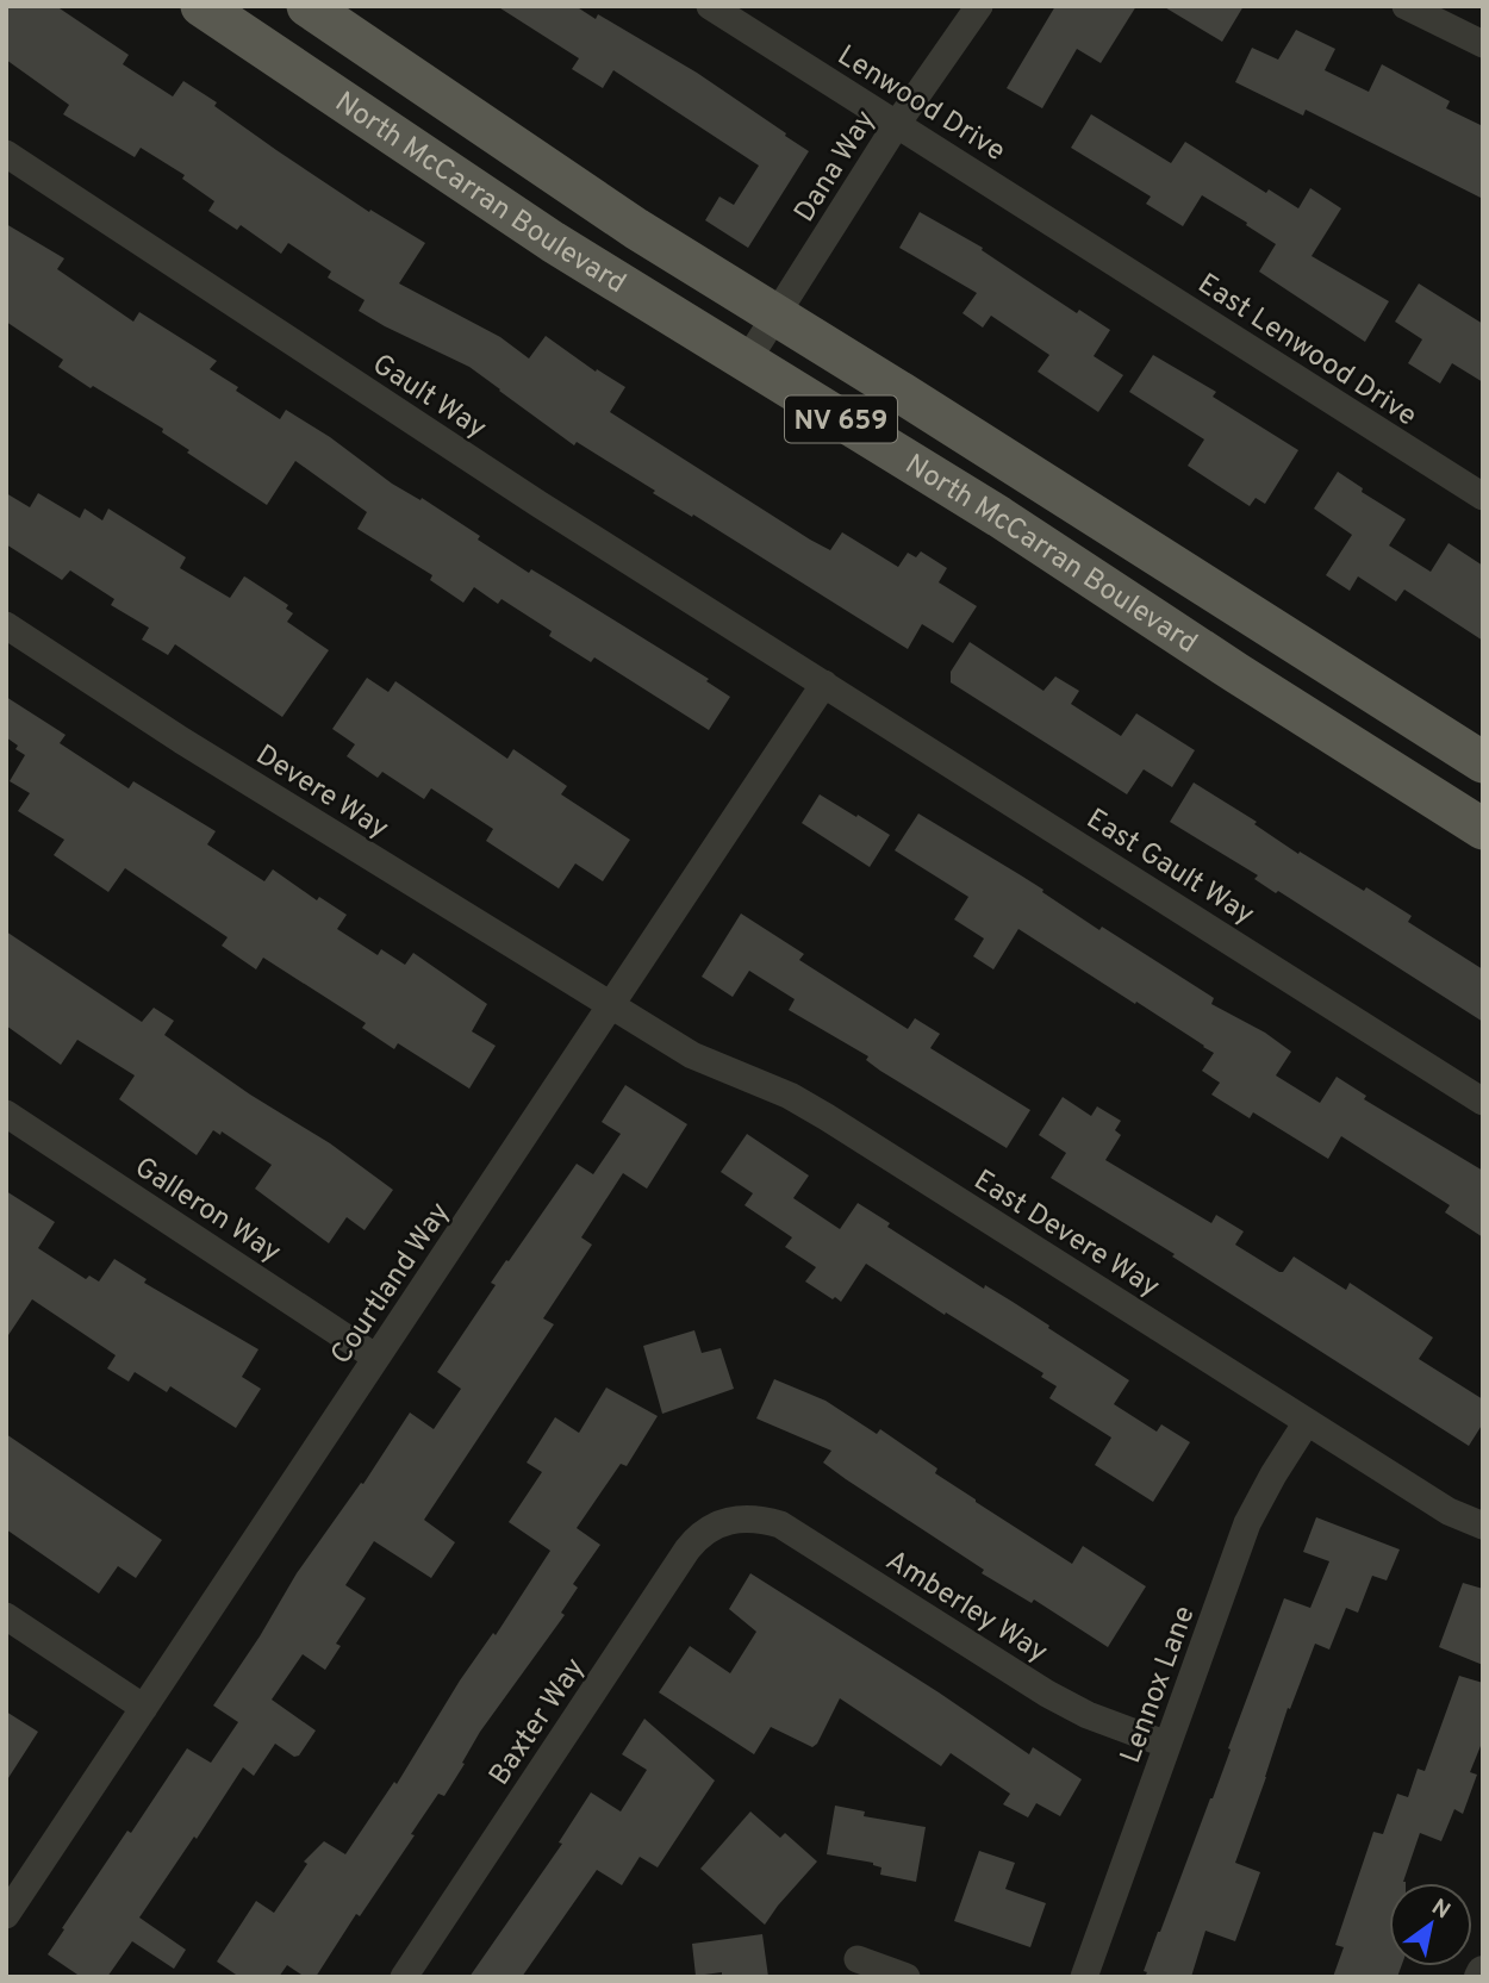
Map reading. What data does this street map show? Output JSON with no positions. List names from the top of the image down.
{
  "streets": {
    "main road": ["North McCarran Boulevard", "NV 659"],
    "street": [
      "Lenwood Drive",
      "Dana Way",
      "East Lenwood Drive",
      "Gault Way",
      "Devere Way",
      "East Gault Way",
      "Galleron Way",
      "East Devere Way",
      "Courtland Way",
      "Amberley Way",
      "Lennox Lane",
      "Baxter Way"
    ]
  },
  "crossings": [
    ["Lenwood Drive", "Dana Way"],
    ["Lenwood Drive", "East Lenwood Drive"],
    ["Dana Way", "North McCarran Boulevard"],
    ["Gault Way", "East Gault Way"],
    ["Gault Way", "Courtland Way"],
    ["Devere Way", "East Devere Way"],
    ["Devere Way", "Courtland Way"],
    ["East Gault Way", "Courtland Way"],
    ["Galleron Way", "Courtland Way"],
    ["East Devere Way", "Courtland Way"],
    ["East Devere Way", "Lennox Lane"],
    ["Amberley Way", "Lennox Lane"],
    ["Amberley Way", "Baxter Way"]
  ],
  "north": "top right"
}
